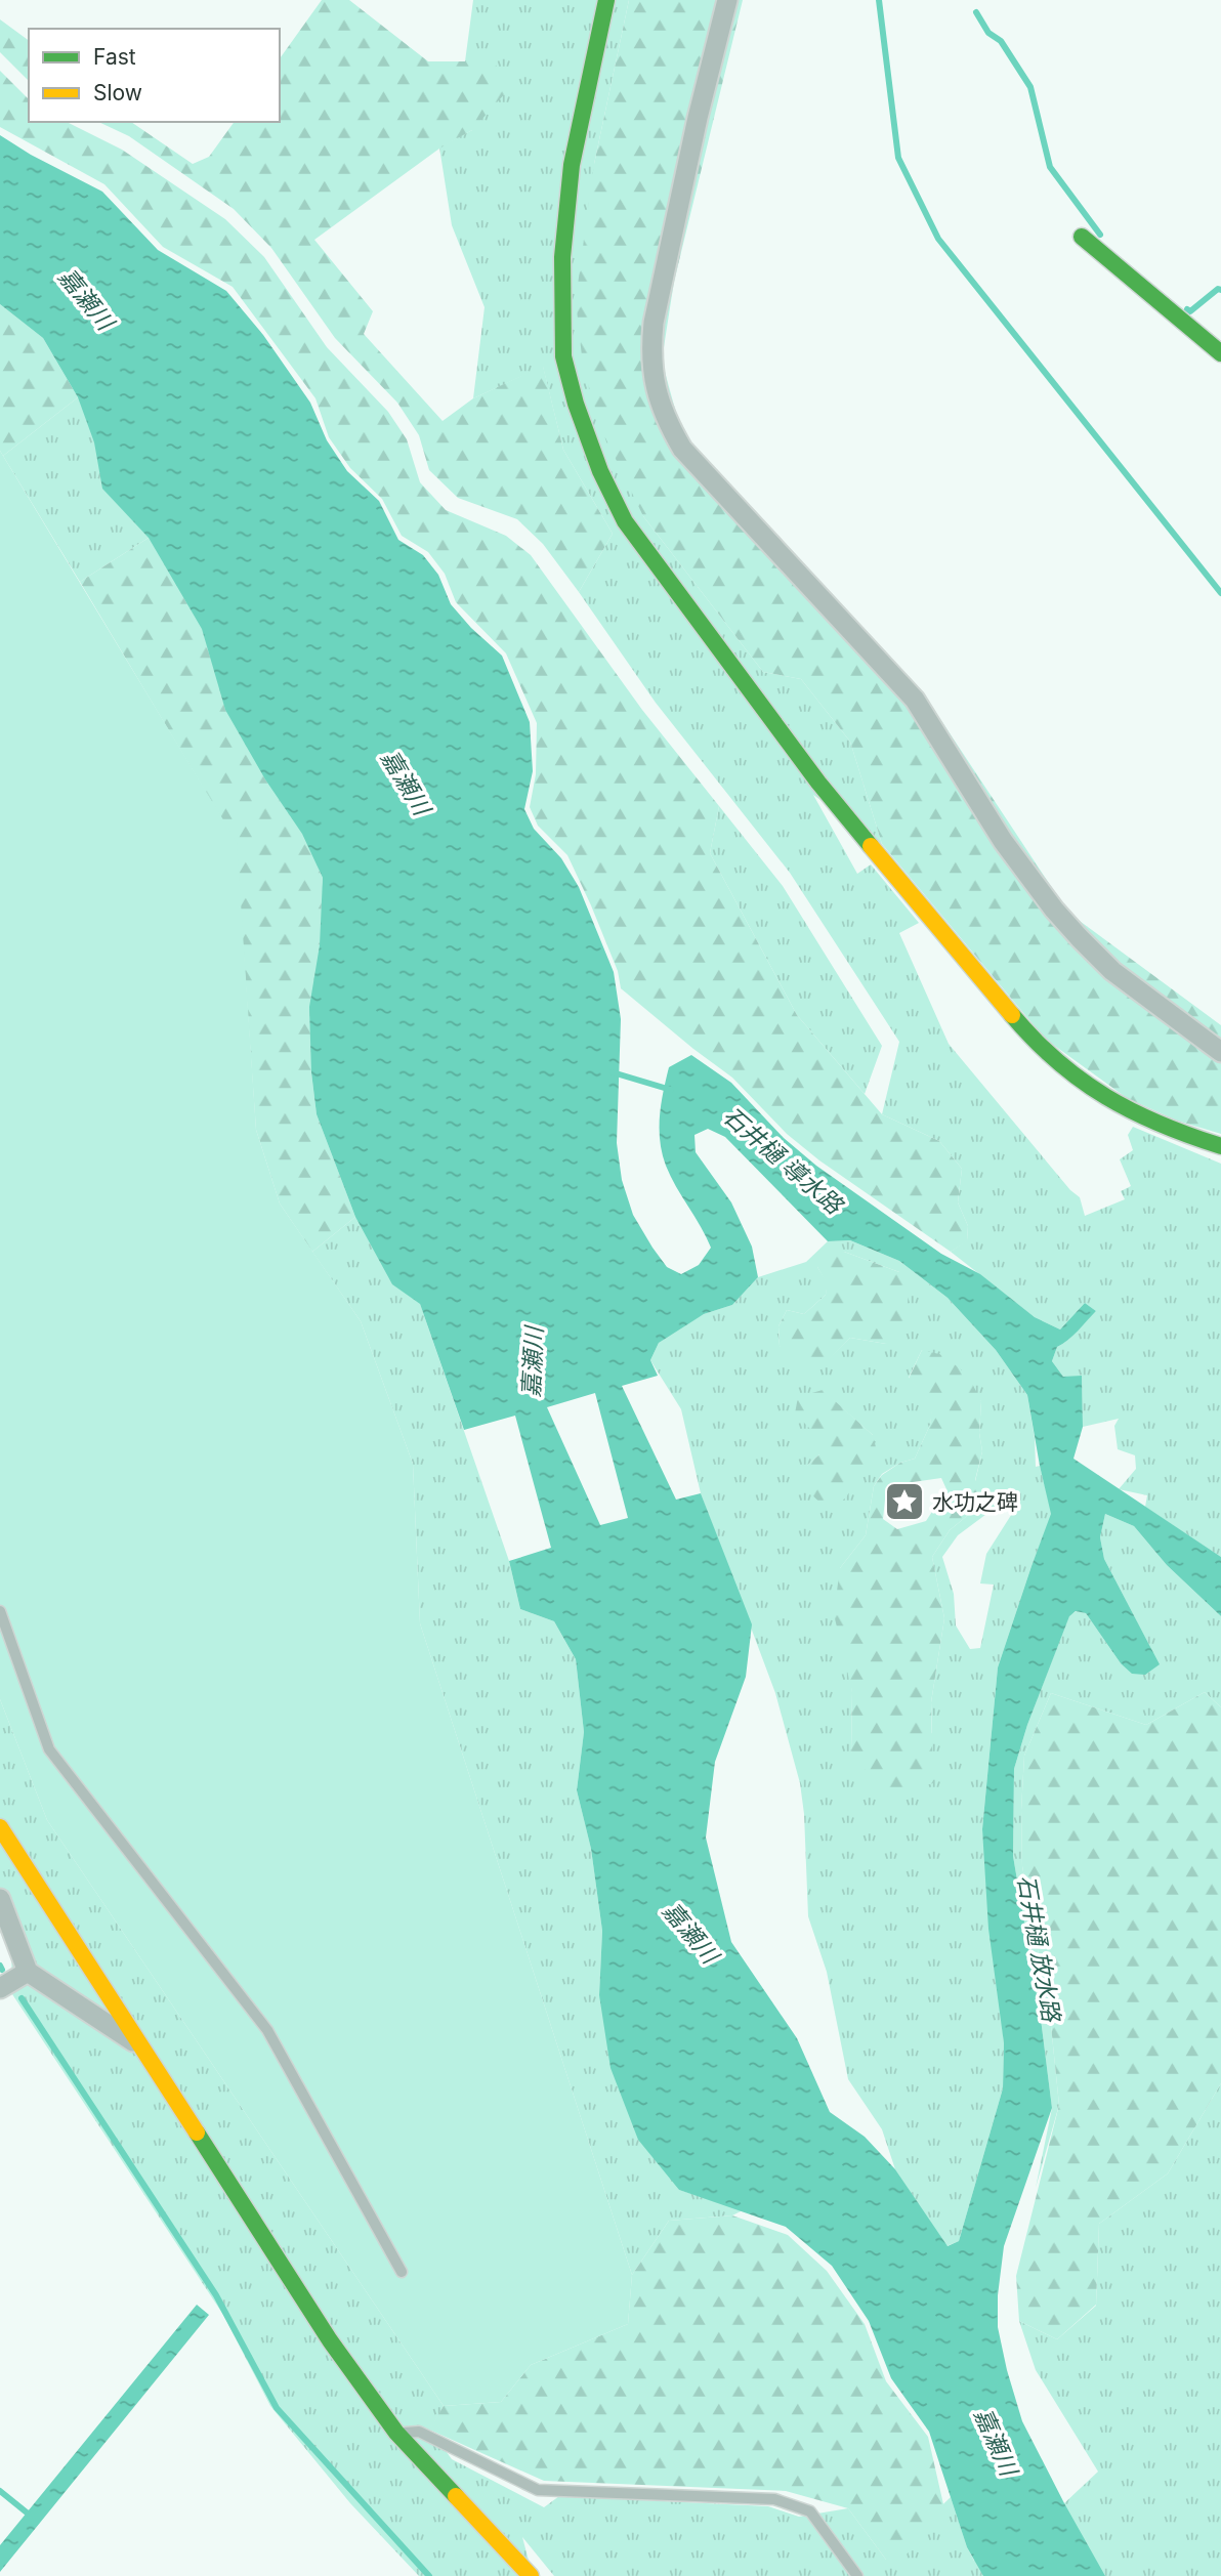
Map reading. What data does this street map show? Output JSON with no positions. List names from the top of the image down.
{
  "water": ["嘉瀬川", "石井樋 導水路", "石井樋 放水路"],
  "places": {
    "place": ["水功之碑"]
  },
  "legend": ["Fast", "Slow"]
}
